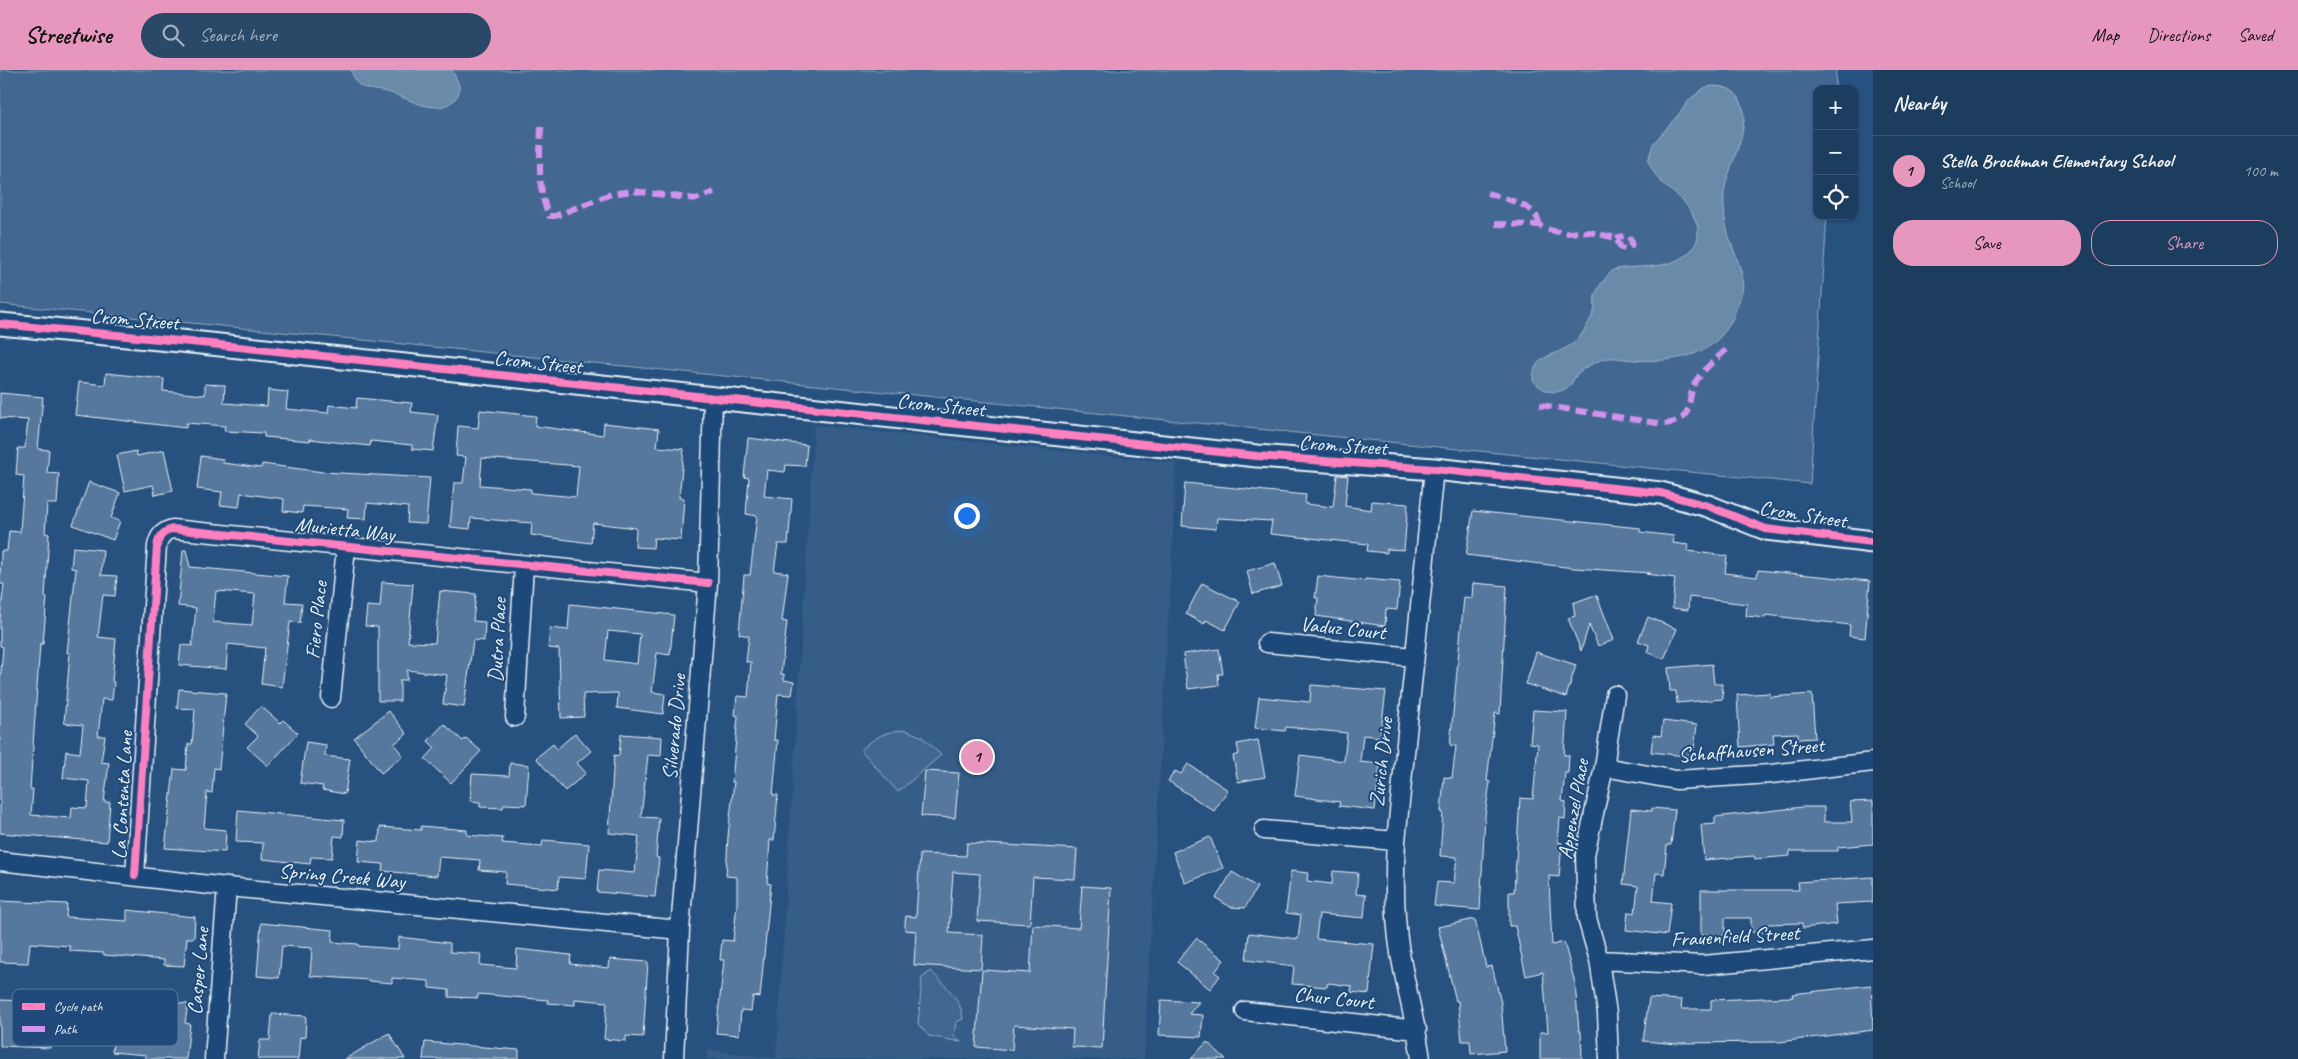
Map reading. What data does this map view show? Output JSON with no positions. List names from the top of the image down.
{
  "streets": {
    "street": [
      "Crom Street",
      "Murietta Way",
      "Fiero Place",
      "Vaduz Court",
      "Dutra Place",
      "Silverado Drive",
      "Schaffhausen Street",
      "Zurich Drive",
      "La Contenta Lane",
      "Appenzel Place",
      "Spring Creek Way",
      "Frauenfield Street",
      "Casper Lane",
      "Chur Court"
    ]
  },
  "crossings": [
    ["Crom Street", "Silverado Drive"],
    ["Crom Street", "Zurich Drive"],
    ["Murietta Way", "Fiero Place"],
    ["Murietta Way", "Dutra Place"],
    ["Murietta Way", "Silverado Drive"],
    ["Murietta Way", "La Contenta Lane"],
    ["Vaduz Court", "Zurich Drive"],
    ["Silverado Drive", "Spring Creek Way"],
    ["Schaffhausen Street", "Appenzel Place"],
    ["Zurich Drive", "Chur Court"],
    ["La Contenta Lane", "Spring Creek Way"],
    ["Appenzel Place", "Frauenfield Street"],
    ["Spring Creek Way", "Casper Lane"]
  ],
  "legend": ["Cycle path", "Path"],
  "page": {
    "header": "Streetwise",
    "search": "Search here",
    "nav": ["Map", "Directions", "Saved"],
    "heading": "Nearby",
    "map_buttons": ["+", "−"],
    "list": [
      {
        "mark": "1",
        "name": "Stella Brockman Elementary School",
        "note": "School",
        "value": "100 m"
      }
    ],
    "buttons": ["Save", "Share"],
    "pins": "1"
  }
}
